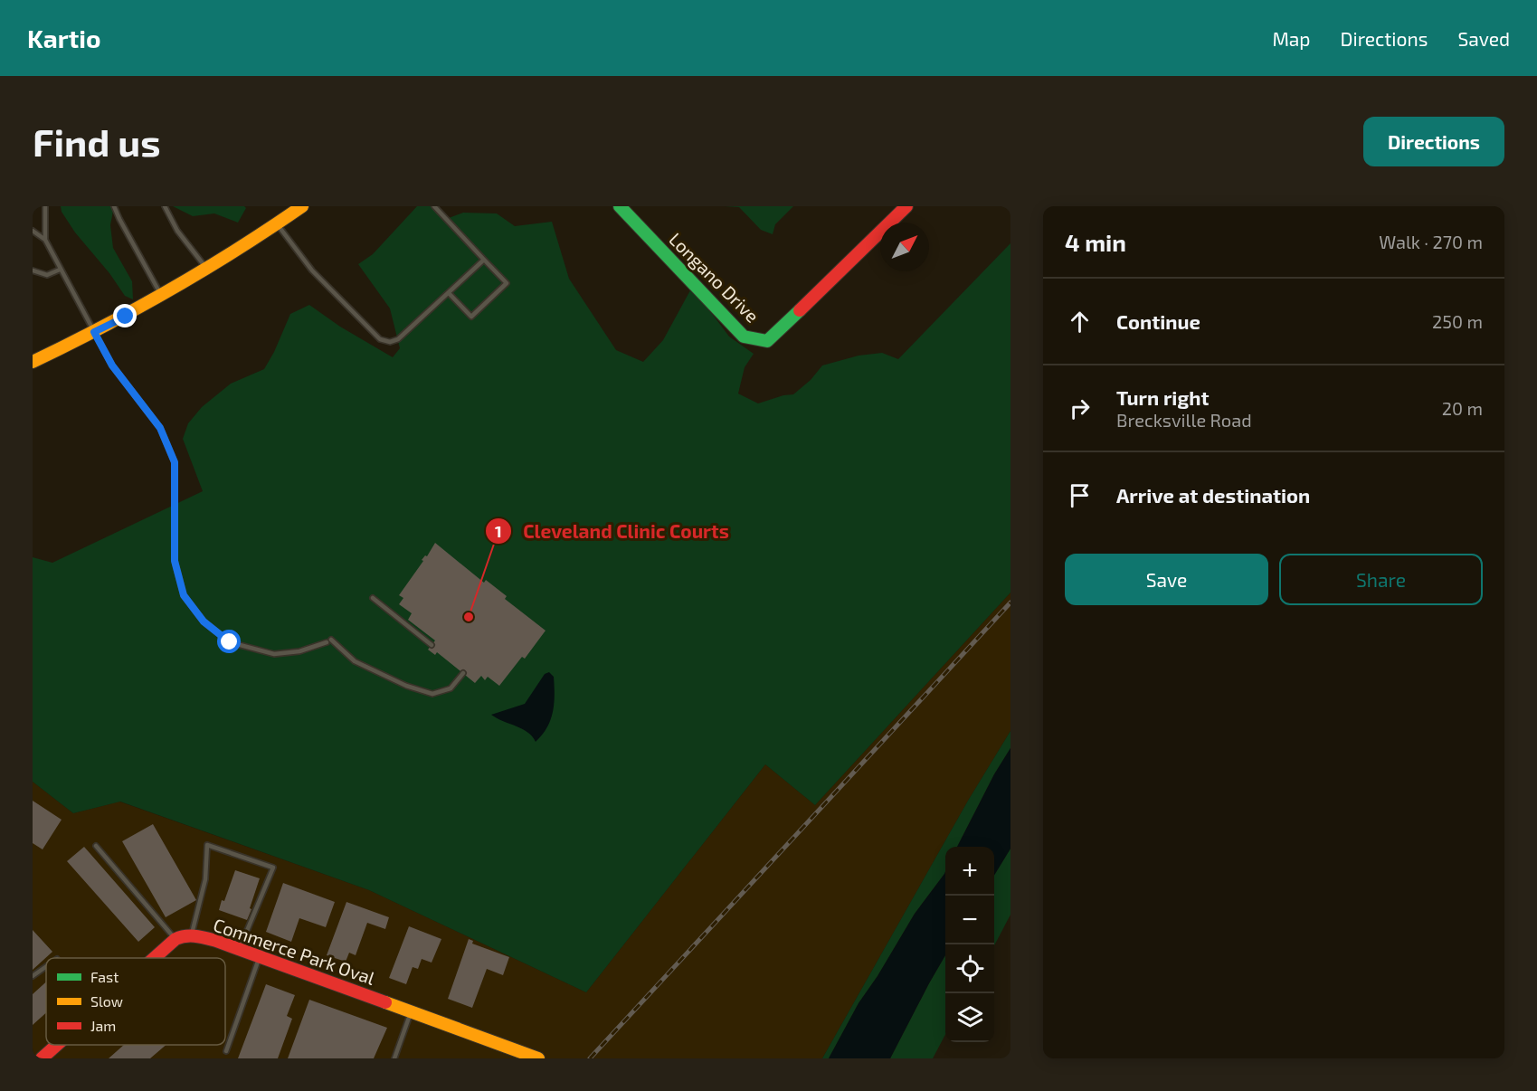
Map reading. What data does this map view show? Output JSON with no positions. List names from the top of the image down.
{
  "streets": {
    "street": ["Longano Drive", "Commerce Park Oval"]
  },
  "places": ["Cleveland Clinic Courts"],
  "legend": ["Fast", "Slow", "Jam"],
  "north": "top right",
  "page": {
    "header": "Kartio",
    "nav": ["Map", "Directions", "Saved"],
    "buttons": [
      "Directions",
      ["Save", "Share"]
    ],
    "title": "Find us",
    "heading": ["4 min", "Walk · 270 m"],
    "list": [
      ["Continue", "250 m"],
      ["Turn right", "Brecksville Road", "20 m"],
      "Arrive at destination"
    ],
    "map_buttons": ["+", "−"]
  }
}
